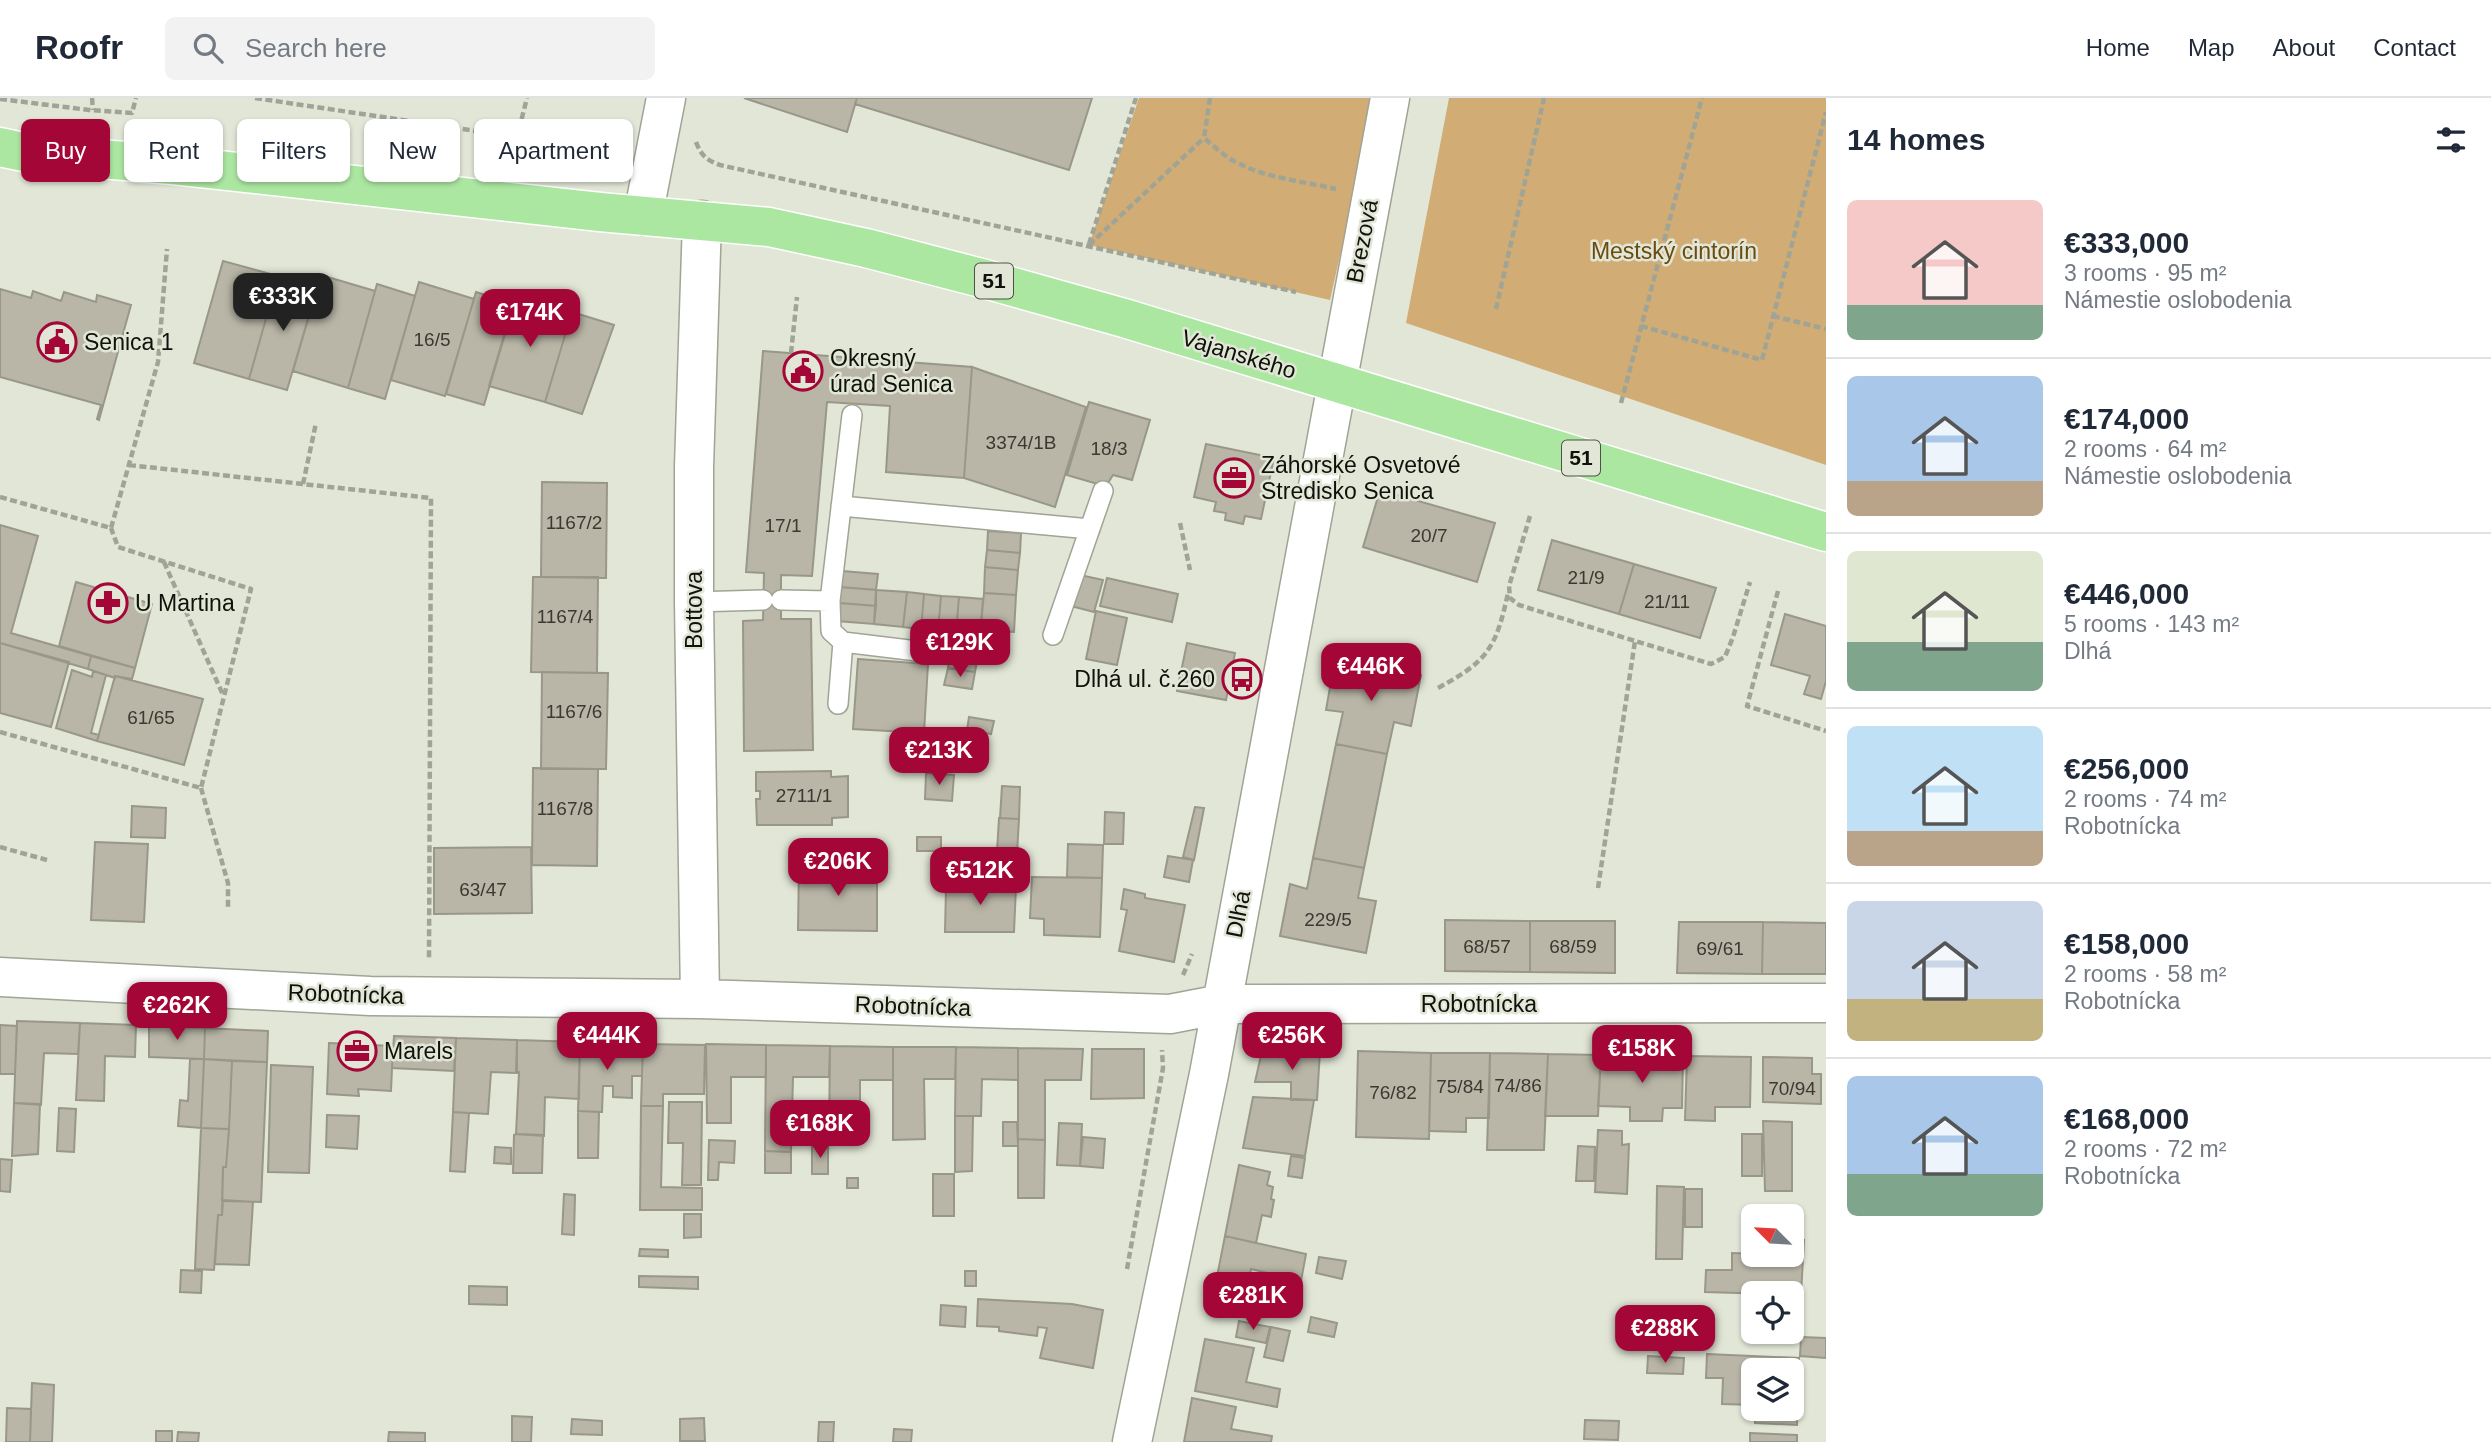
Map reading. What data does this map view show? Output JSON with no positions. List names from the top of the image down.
{
  "streets": {
    "main road": ["51", "Vajanského"],
    "street": [
      "Brezová",
      "Bottova",
      "Dlhá",
      "Robotnícka"
    ]
  },
  "crossings": [
    ["Brezová", "Vajanského"],
    ["Brezová", "Dlhá"],
    ["51", "Vajanského"],
    ["Vajanského", "Bottova"],
    ["Vajanského", "Dlhá"],
    ["Bottova", "Robotnícka"],
    ["Dlhá", "Robotnícka"]
  ],
  "parks": ["Mestský cintorín"],
  "places": {
    "public building": ["Senica 1", "Okresný úrad Senica"],
    "office": ["Záhorské Osvetové Stredisko Senica", "Marels"],
    "pharmacy": ["U Martina"],
    "bus stop": ["Dlhá ul. č.260"]
  },
  "house_numbers": [
    "16/5",
    "3374/1B",
    "18/3",
    "1167/2",
    "17/1",
    "20/7",
    "21/9",
    "21/11",
    "1167/4",
    "1167/6",
    "61/65",
    "2711/1",
    "1167/8",
    "63/47",
    "229/5",
    "68/57",
    "68/59",
    "69/61",
    "74/86",
    "75/84",
    "70/94",
    "76/82"
  ],
  "north": "top left",
  "page": {
    "header": "Roofr",
    "search": "Search here",
    "nav": [
      "Home",
      "Map",
      "About",
      "Contact"
    ],
    "heading": "14 homes",
    "chip": [
      "Buy",
      "Rent",
      "Filters",
      "New",
      "Apartment"
    ],
    "list": [
      {
        "name": "€333,000",
        "note": "3 rooms · 95 m² · Námestie oslobodenia"
      },
      {
        "name": "€174,000",
        "note": "2 rooms · 64 m² · Námestie oslobodenia"
      },
      {
        "name": "€446,000",
        "note": "5 rooms · 143 m² · Dlhá"
      },
      {
        "name": "€256,000",
        "note": "2 rooms · 74 m² · Robotnícka"
      },
      {
        "name": "€158,000",
        "note": "2 rooms · 58 m² · Robotnícka"
      },
      {
        "name": "€168,000",
        "note": "2 rooms · 72 m² · Robotnícka"
      }
    ],
    "price": [
      "€333K",
      "€174K",
      "€129K",
      "€446K",
      "€213K",
      "€206K",
      "€512K",
      "€262K",
      "€444K",
      "€256K",
      "€158K",
      "€168K",
      "€281K",
      "€288K"
    ]
  }
}
